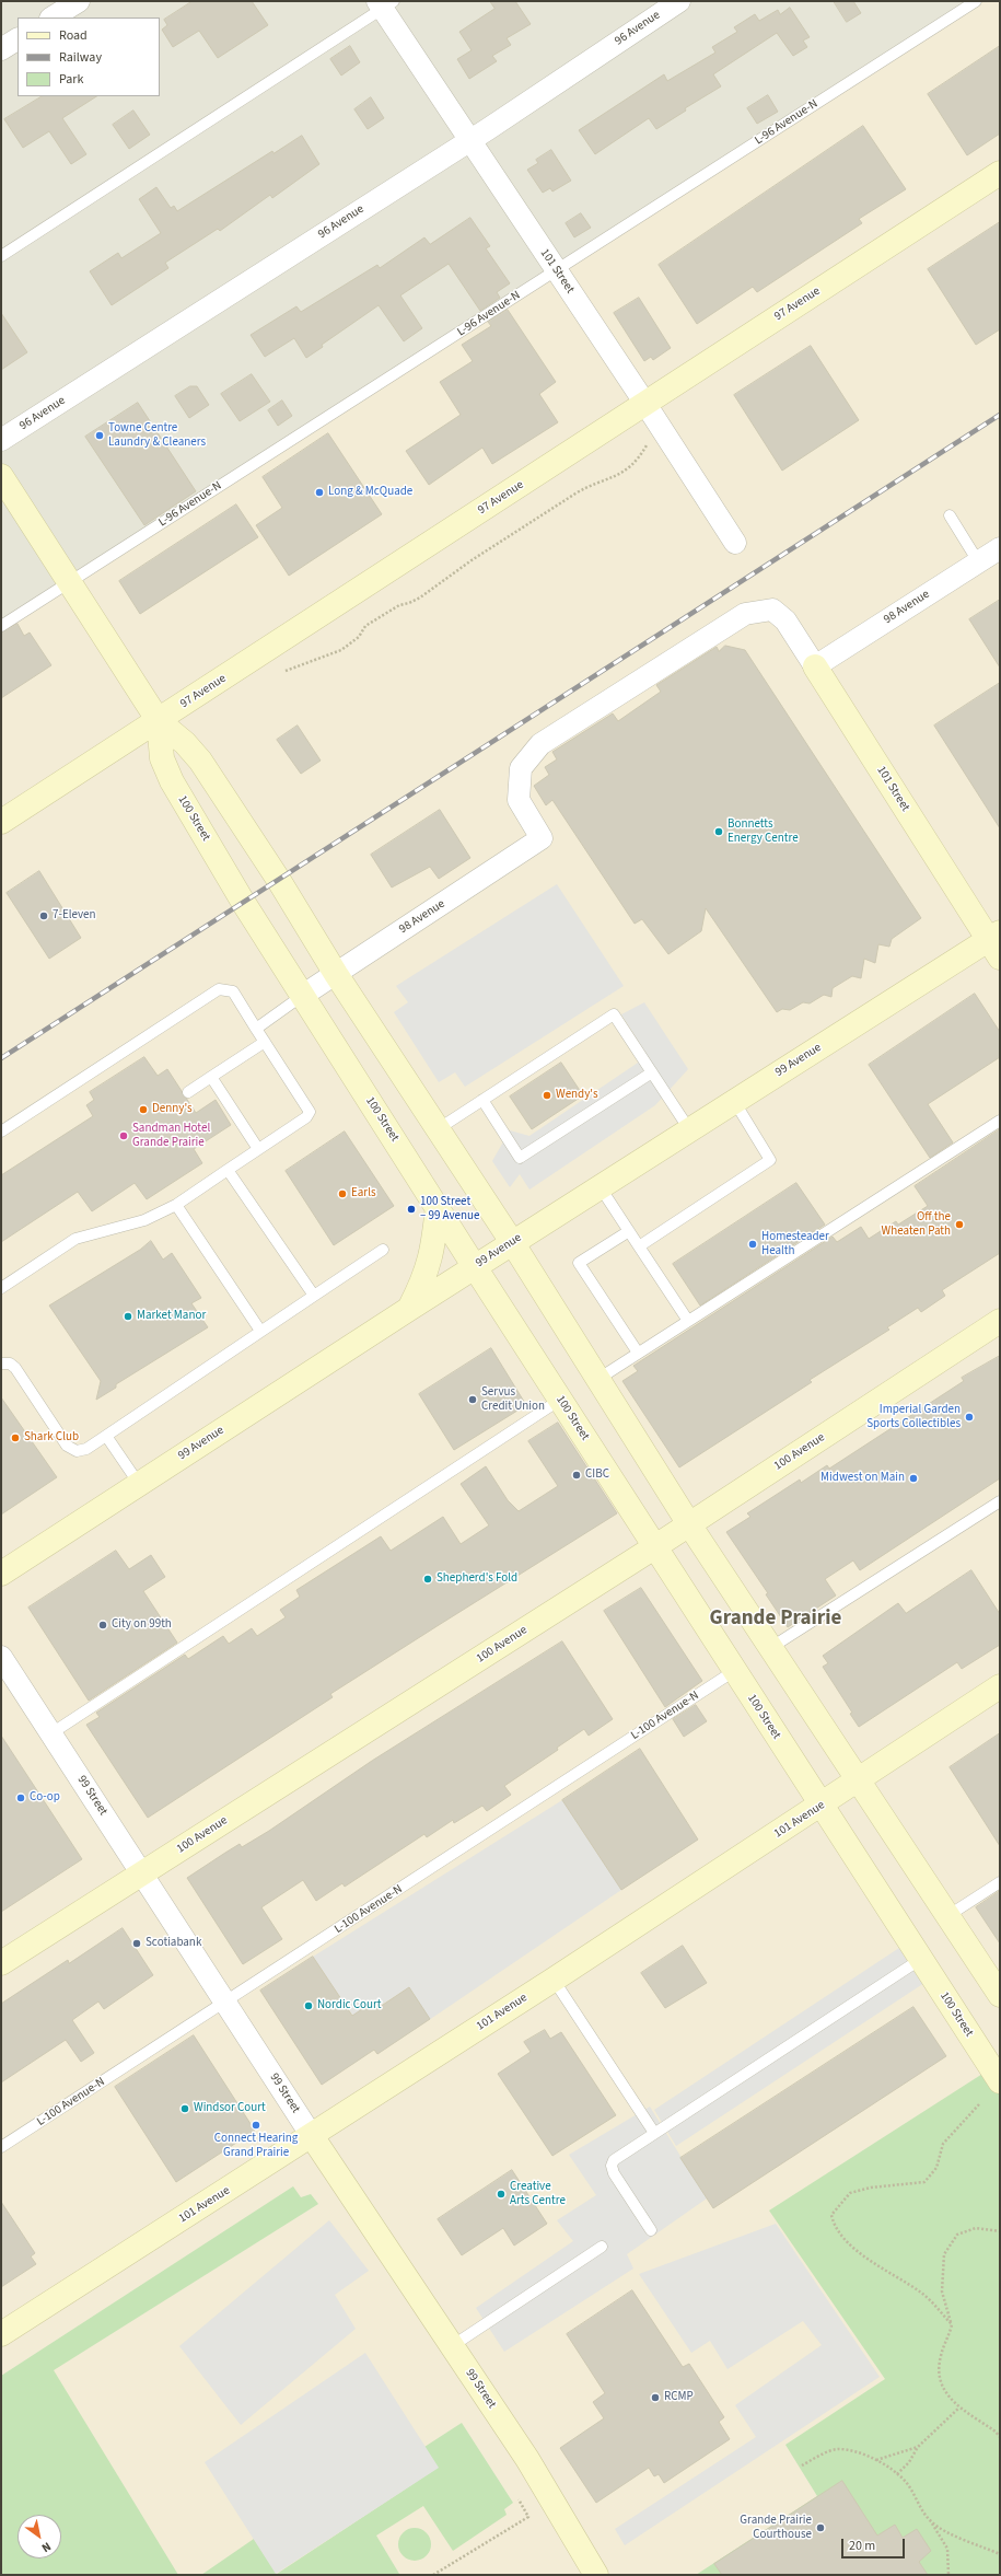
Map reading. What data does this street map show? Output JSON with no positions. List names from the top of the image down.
{
  "streets": {
    "main road": [
      "101 Street",
      "97 Avenue",
      "100 Street",
      "99 Avenue",
      "100 Avenue",
      "99 Street",
      "101 Avenue"
    ],
    "street": ["96 Avenue", "98 Avenue"],
    "lane": ["L-96 Avenue-N", "L-100 Avenue-N"]
  },
  "crossings": [
    ["96 Avenue", "101 Street"],
    ["L-96 Avenue-N", "101 Street"],
    ["L-96 Avenue-N", "100 Street"],
    ["101 Street", "97 Avenue"],
    ["101 Street", "98 Avenue"],
    ["101 Street", "99 Avenue"],
    ["97 Avenue", "100 Street"],
    ["98 Avenue", "100 Street"],
    ["100 Street", "99 Avenue"],
    ["100 Street", "100 Avenue"],
    ["100 Street", "L-100 Avenue-N"],
    ["100 Street", "101 Avenue"],
    ["100 Avenue", "99 Street"],
    ["L-100 Avenue-N", "99 Street"],
    ["99 Street", "101 Avenue"]
  ],
  "districts": ["Grande Prairie"],
  "places": [
    "Towne Centre Laundry & Cleaners",
    "Long & McQuade",
    "Bonnetts Energy Centre",
    "7-Eleven",
    "Wendy's",
    "Denny's",
    "Sandman Hotel Grande Prairie",
    "Earls",
    "100 Street – 99 Avenue",
    "Off the Wheaten Path",
    "Homesteader Health",
    "Market Manor",
    "Servus Credit Union",
    "Imperial Garden Sports Collectibles",
    "Shark Club",
    "CIBC",
    "Midwest on Main",
    "Shepherd's Fold",
    "City on 99th",
    "Co-op",
    "Scotiabank",
    "Nordic Court",
    "Windsor Court",
    "Connect Hearing Grand Prairie",
    "Creative Arts Centre",
    "RCMP",
    "Grande Prairie Courthouse"
  ],
  "legend": ["Road", "Railway", "Park"],
  "scale_bar": "20 m",
  "north": "bottom right"
}
